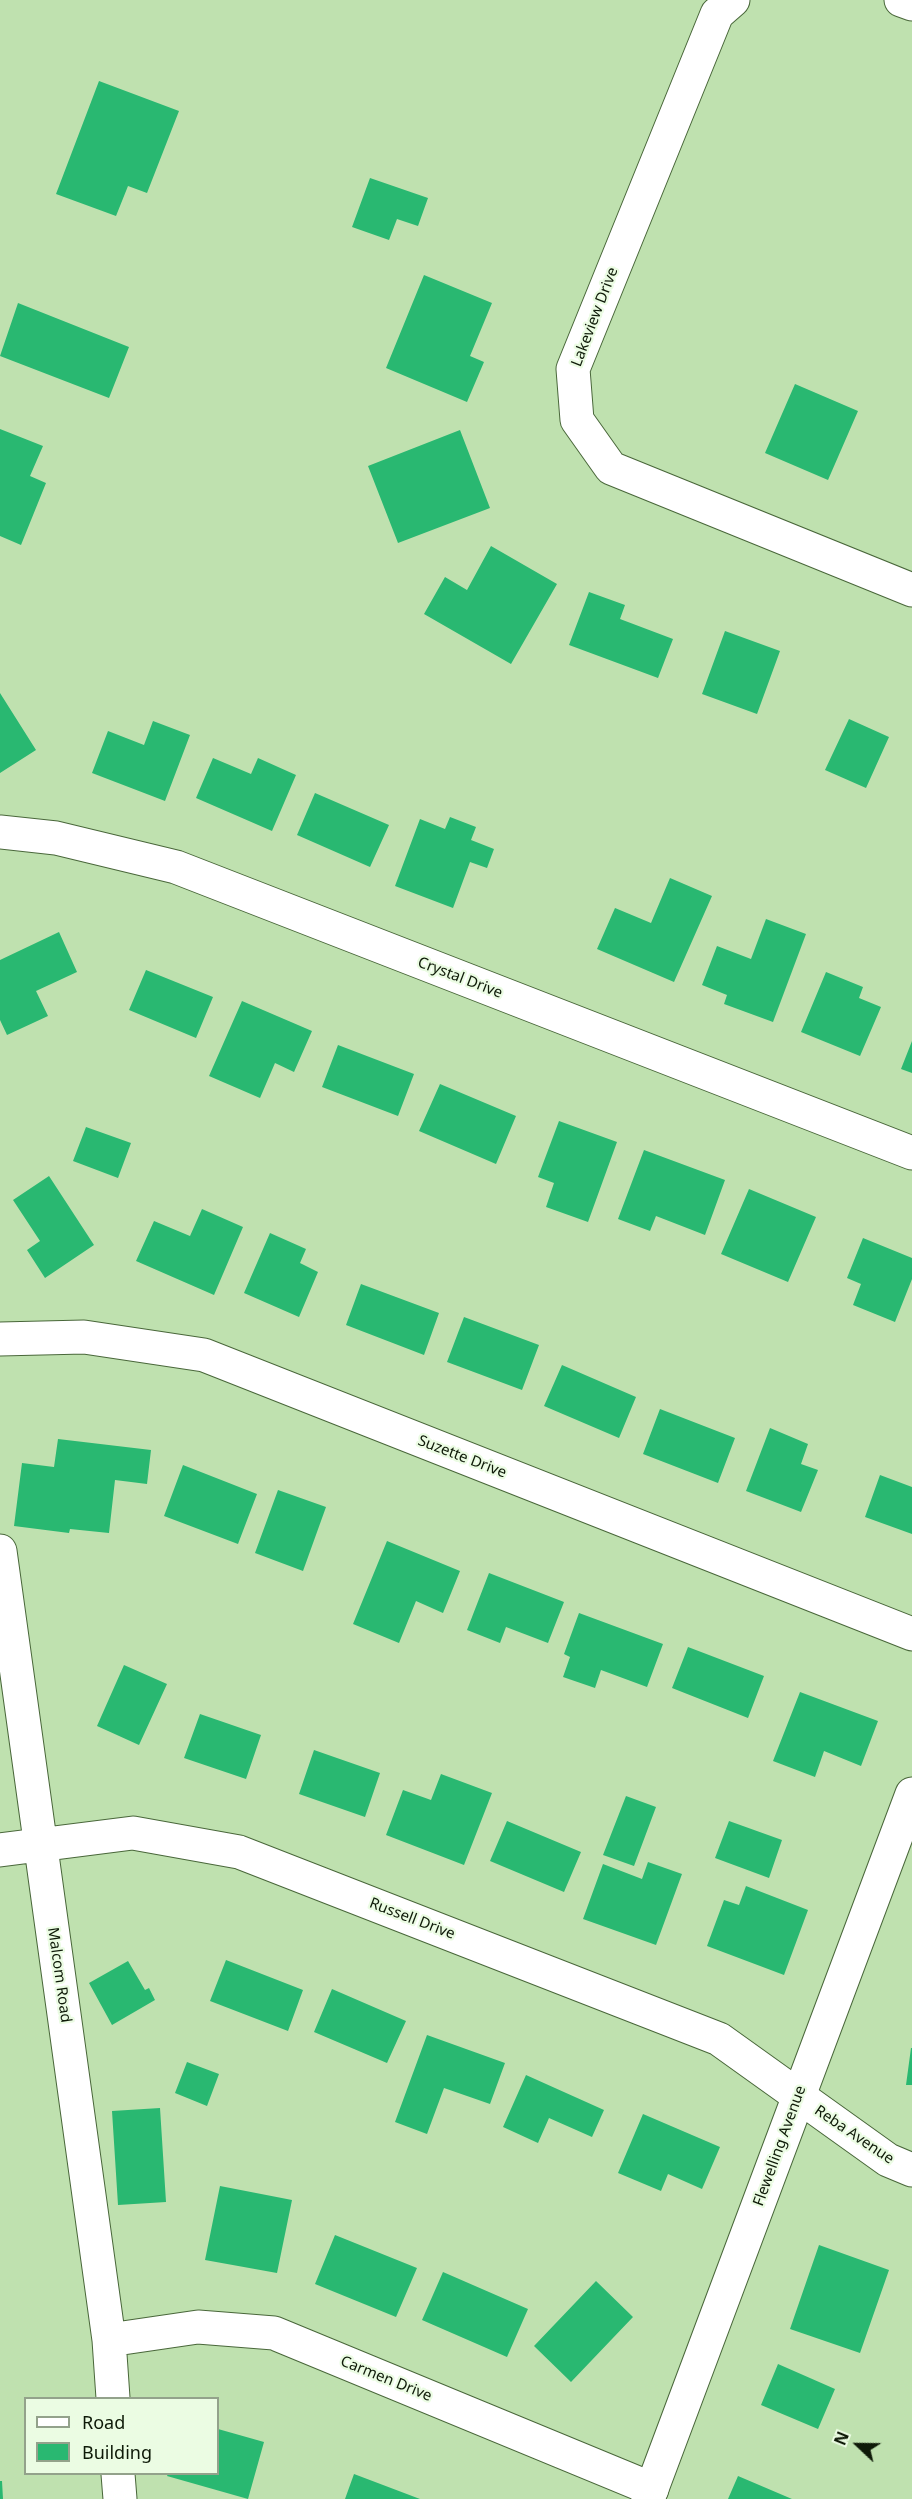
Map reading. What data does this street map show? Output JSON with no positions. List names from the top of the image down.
{
  "streets": {
    "street": [
      "Lakeview Drive",
      "Crystal Drive",
      "Suzette Drive",
      "Russell Drive",
      "Malcom Road",
      "Reba Avenue",
      "Flewelling Avenue",
      "Carmen Drive"
    ]
  },
  "crossings": [
    ["Russell Drive", "Malcom Road"],
    ["Russell Drive", "Reba Avenue"],
    ["Russell Drive", "Flewelling Avenue"],
    ["Malcom Road", "Carmen Drive"],
    ["Reba Avenue", "Flewelling Avenue"],
    ["Flewelling Avenue", "Carmen Drive"]
  ],
  "legend": ["Road", "Building"],
  "north": "left"
}
